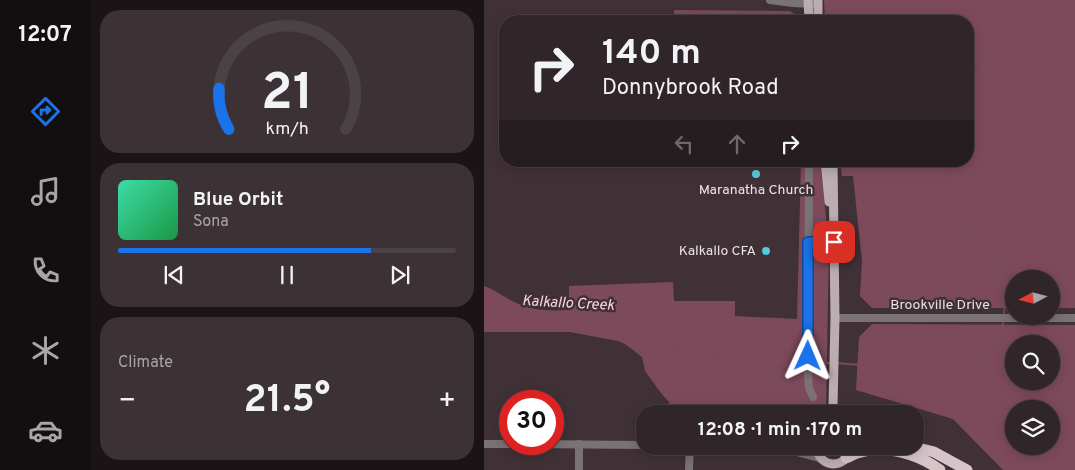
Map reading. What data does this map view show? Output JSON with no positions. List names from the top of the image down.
{
  "streets": {
    "street": ["Brookville Drive"]
  },
  "water": ["Kalkallo Creek"],
  "places": ["Maranatha Church", "Kalkallo CFA"],
  "north": "left",
  "page": {
    "tabs": "12:07",
    "turn": ["140 m", "Donnybrook Road"],
    "song": ["Blue Orbit", "Sona"],
    "tile": "Climate",
    "heat": ["−", "21.5°", "+"],
    "limit": "30",
    "trip": "12:08 · 1 min · 170 m",
    "gauge": ["21", "km/h"]
  }
}
